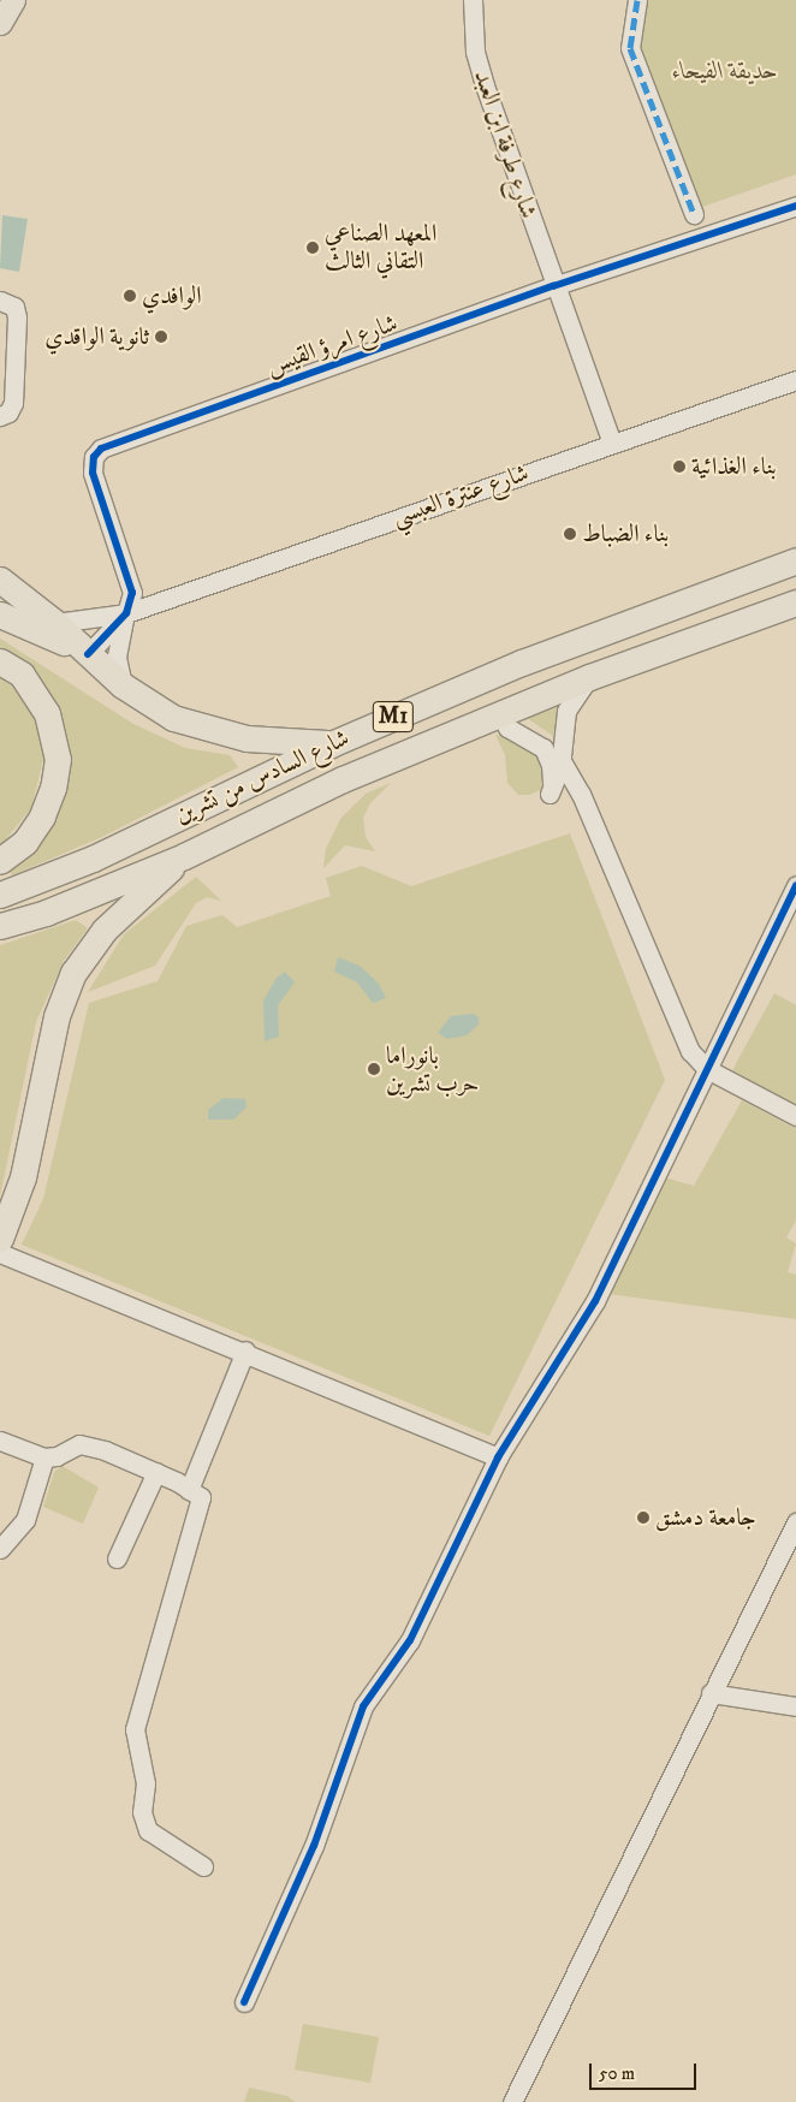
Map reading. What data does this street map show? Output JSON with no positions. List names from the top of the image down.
{
  "streets": {
    "highway": ["M1", "شارع السادس من تشرين"],
    "street": ["شارع طرفة ابن العبد", "شارع امرؤ القيس", "شارع عنترة العبسي"]
  },
  "crossings": [
    ["شارع طرفة ابن العبد", "شارع امرؤ القيس"],
    ["شارع طرفة ابن العبد", "شارع عنترة العبسي"],
    ["شارع امرؤ القيس", "شارع عنترة العبسي"]
  ],
  "parks": ["حديقة الفيحاء"],
  "places": [
    "المعهد الصناعي التقاني الثالث",
    "الوافدي",
    "ثانوية الواقدي",
    "بناء الغذائية",
    "بناء الضباط",
    "بانوراما حرب تشرين",
    "جامعة دمشق"
  ],
  "scale_bar": "50 m"
}
